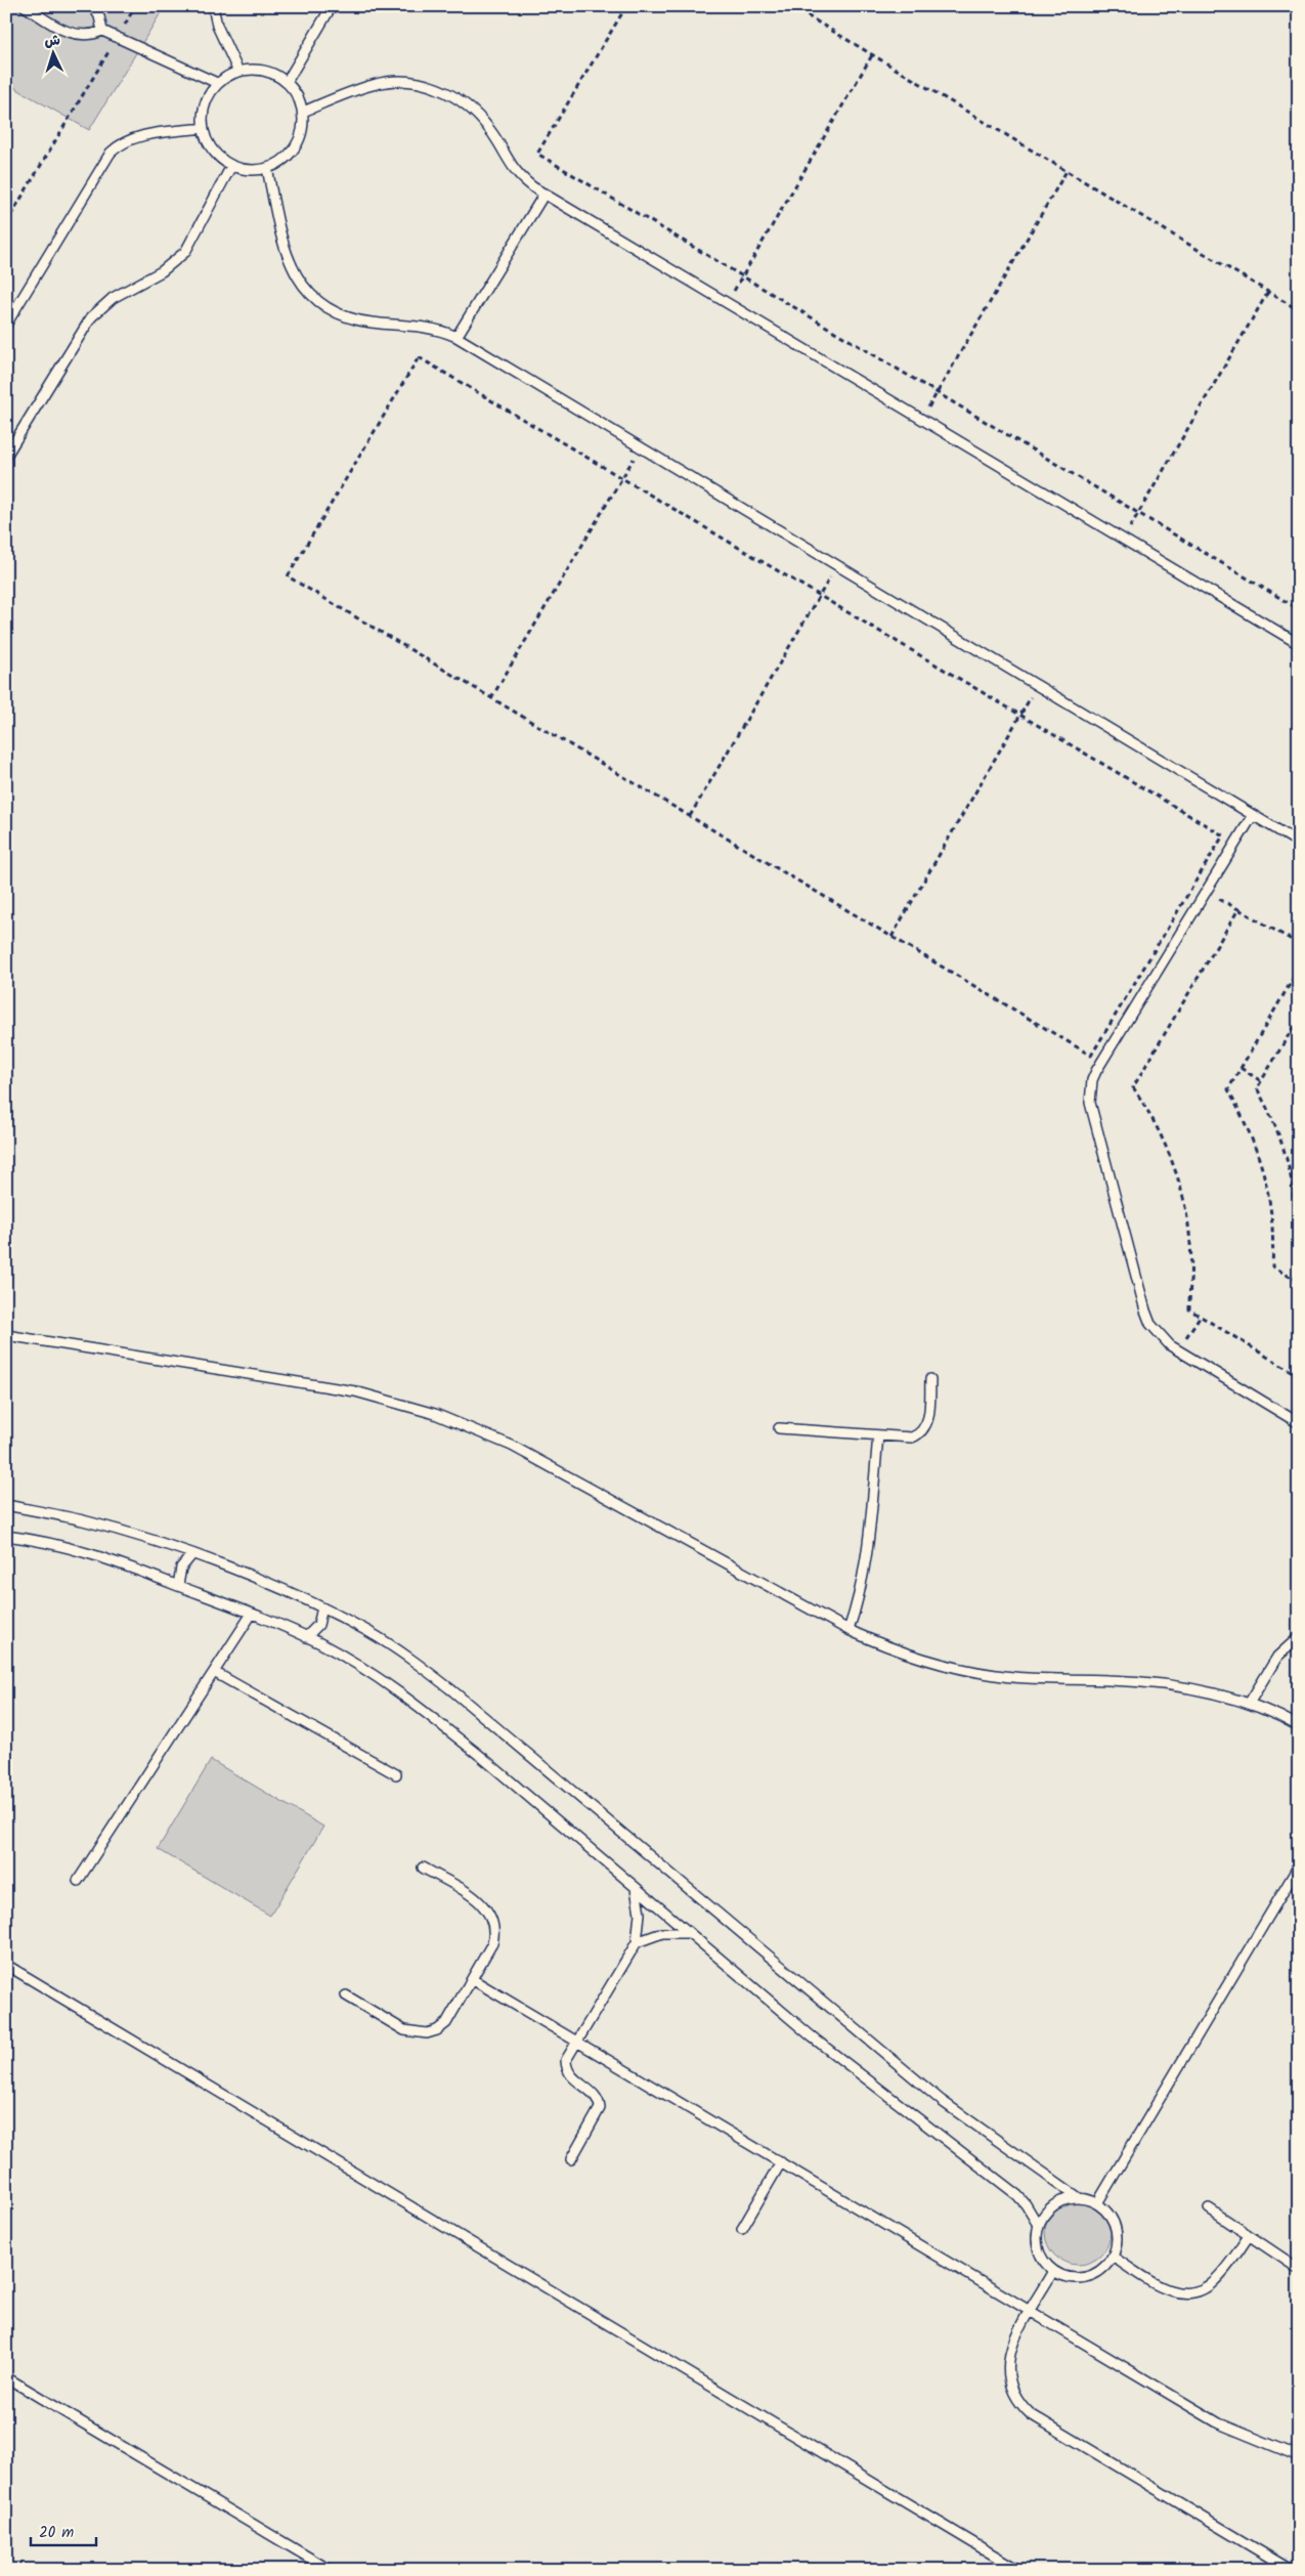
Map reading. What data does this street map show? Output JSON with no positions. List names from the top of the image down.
{
  "scale_bar": "20 m",
  "north": "top"
}
